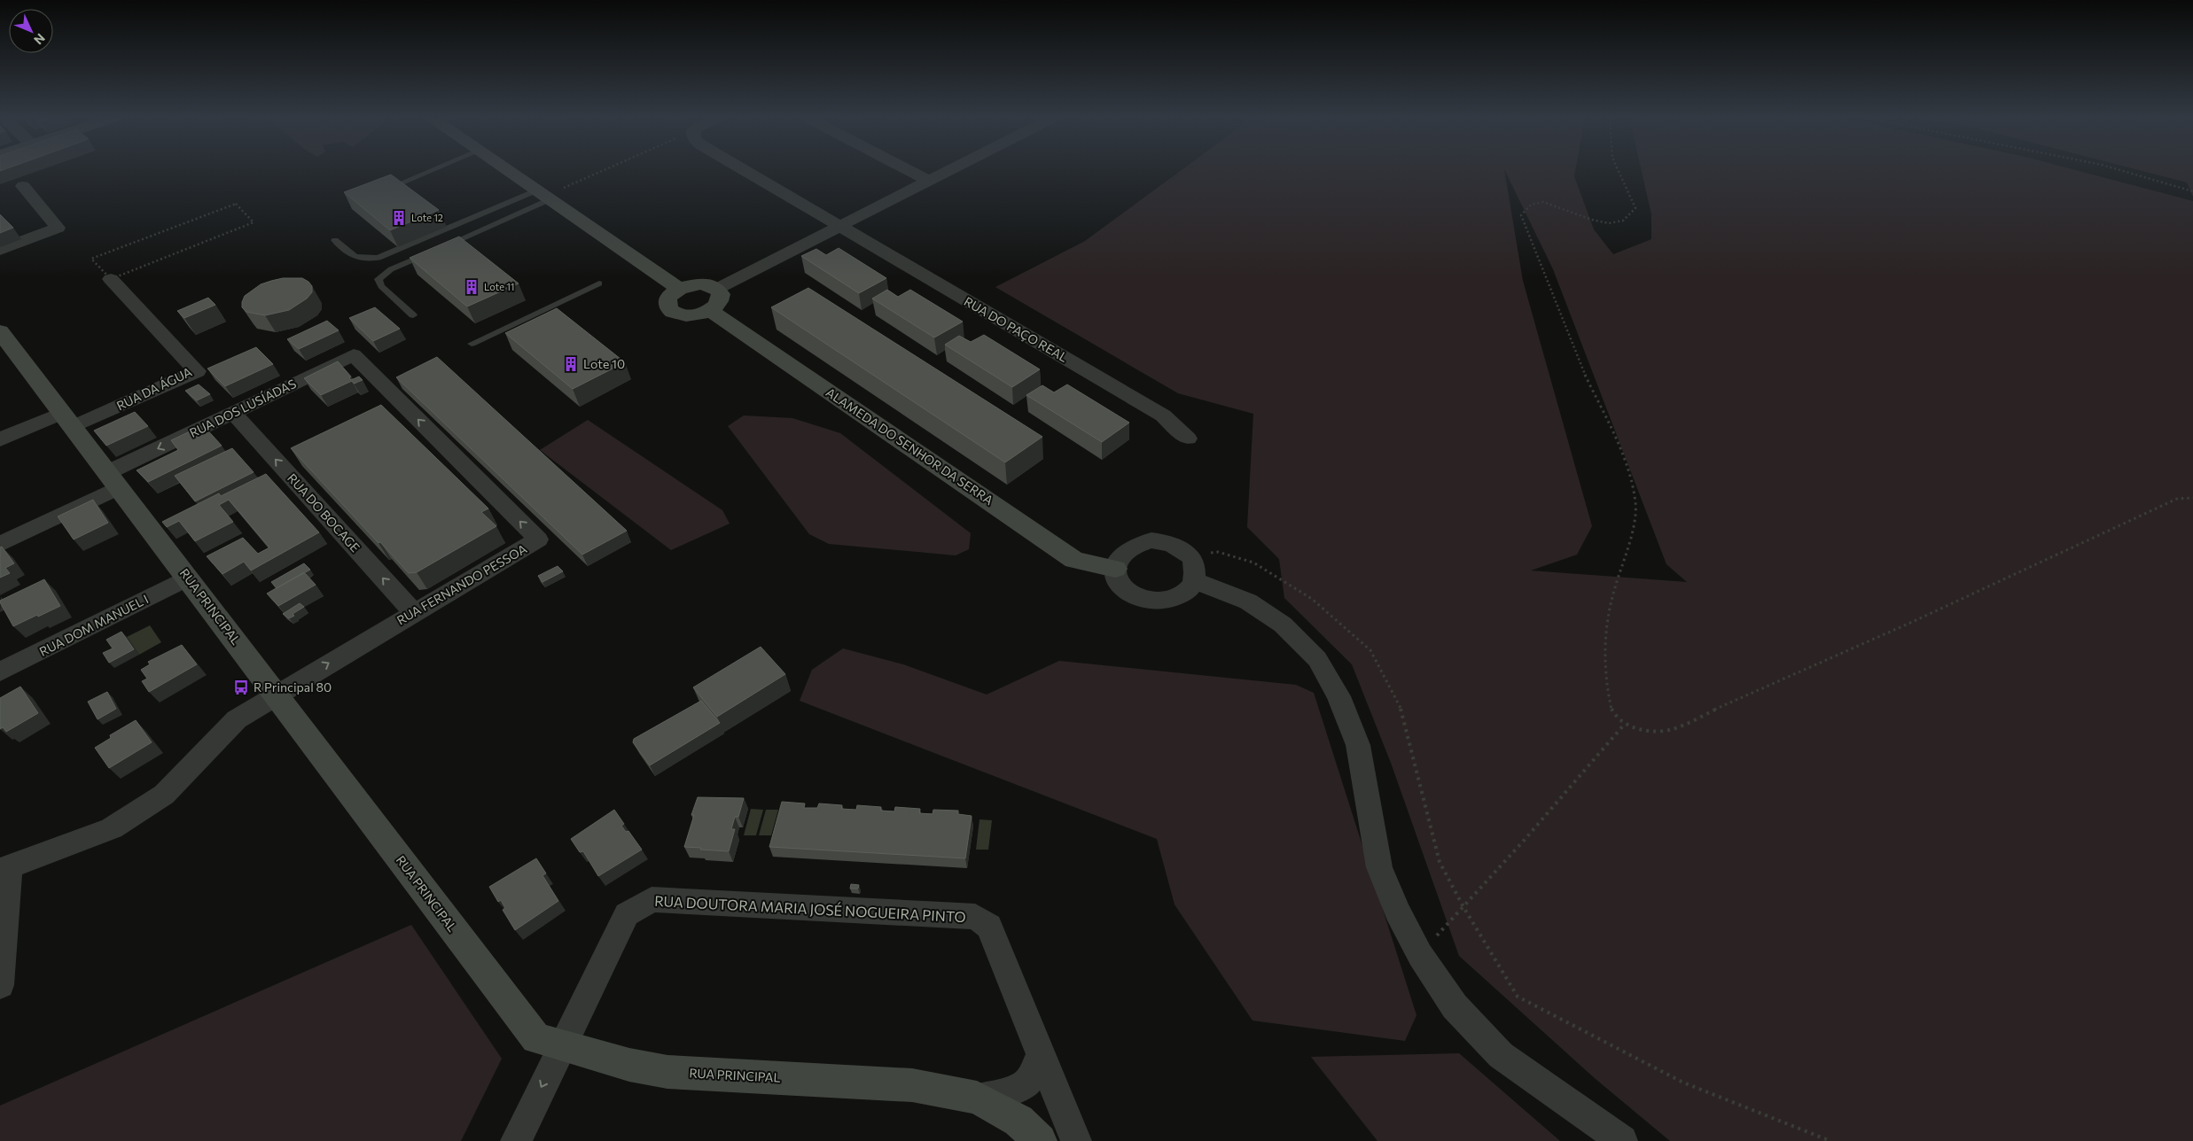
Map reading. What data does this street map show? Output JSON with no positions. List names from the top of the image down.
{
  "streets": {
    "street": [
      "RUA DO PAÇO REAL",
      "RUA DA ÁGUA",
      "RUA DOS LUSÍADAS",
      "ALAMEDA DO SENHOR DA SERRA",
      "RUA DO BOCAGE",
      "RUA FERNANDO PESSOA",
      "RUA PRINCIPAL",
      "RUA DOM MANUEL I",
      "RUA DOUTORA MARIA JOSÉ NOGUEIRA PINTO"
    ]
  },
  "crossings": [
    ["RUA DA ÁGUA", "RUA PRINCIPAL"],
    ["RUA DOS LUSÍADAS", "RUA DO BOCAGE"],
    ["RUA DOS LUSÍADAS", "RUA FERNANDO PESSOA"],
    ["RUA DOS LUSÍADAS", "RUA PRINCIPAL"],
    ["RUA DO BOCAGE", "RUA FERNANDO PESSOA"],
    ["RUA FERNANDO PESSOA", "RUA PRINCIPAL"],
    ["RUA PRINCIPAL", "RUA DOM MANUEL I"],
    ["RUA PRINCIPAL", "RUA DOUTORA MARIA JOSÉ NOGUEIRA PINTO"]
  ],
  "one_way": ["RUA DO BOCAGE"],
  "places": {
    "building": ["Lote 12", "Lote 11", "Lote 10"],
    "bus stop": ["R Principal 80"]
  },
  "north": "bottom right"
}
